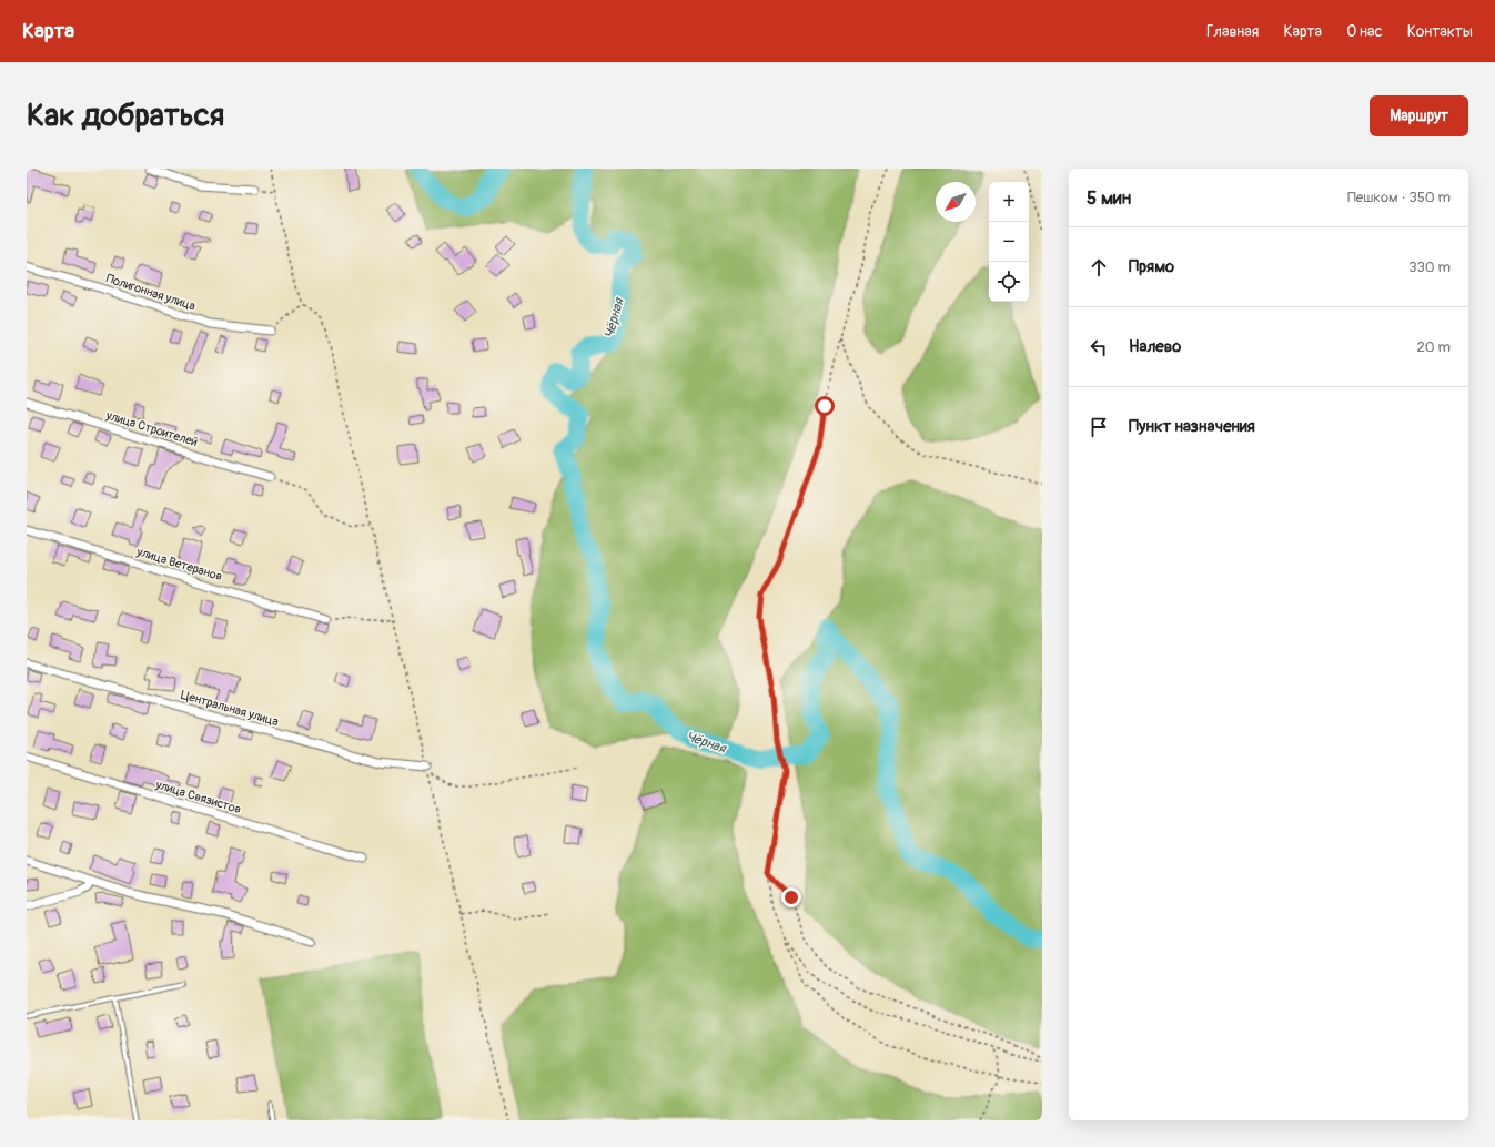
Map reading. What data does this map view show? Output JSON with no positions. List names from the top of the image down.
{
  "streets": {
    "street": [
      "Полигонная улица",
      "улица Строителей",
      "улица Ветеранов",
      "Центральная улица",
      "улица Связистов"
    ]
  },
  "water": ["Чёрная"],
  "north": "bottom left",
  "page": {
    "header": "Карта",
    "nav": [
      "Главная",
      "Карта",
      "О нас",
      "Контакты"
    ],
    "buttons": "Маршрут",
    "title": "Как добраться",
    "heading": ["5 мин", "Пешком · 350 m"],
    "map_buttons": ["+", "−"],
    "list": [
      ["Прямо", "330 m"],
      ["Налево", "20 m"],
      "Пункт назначения"
    ]
  }
}
